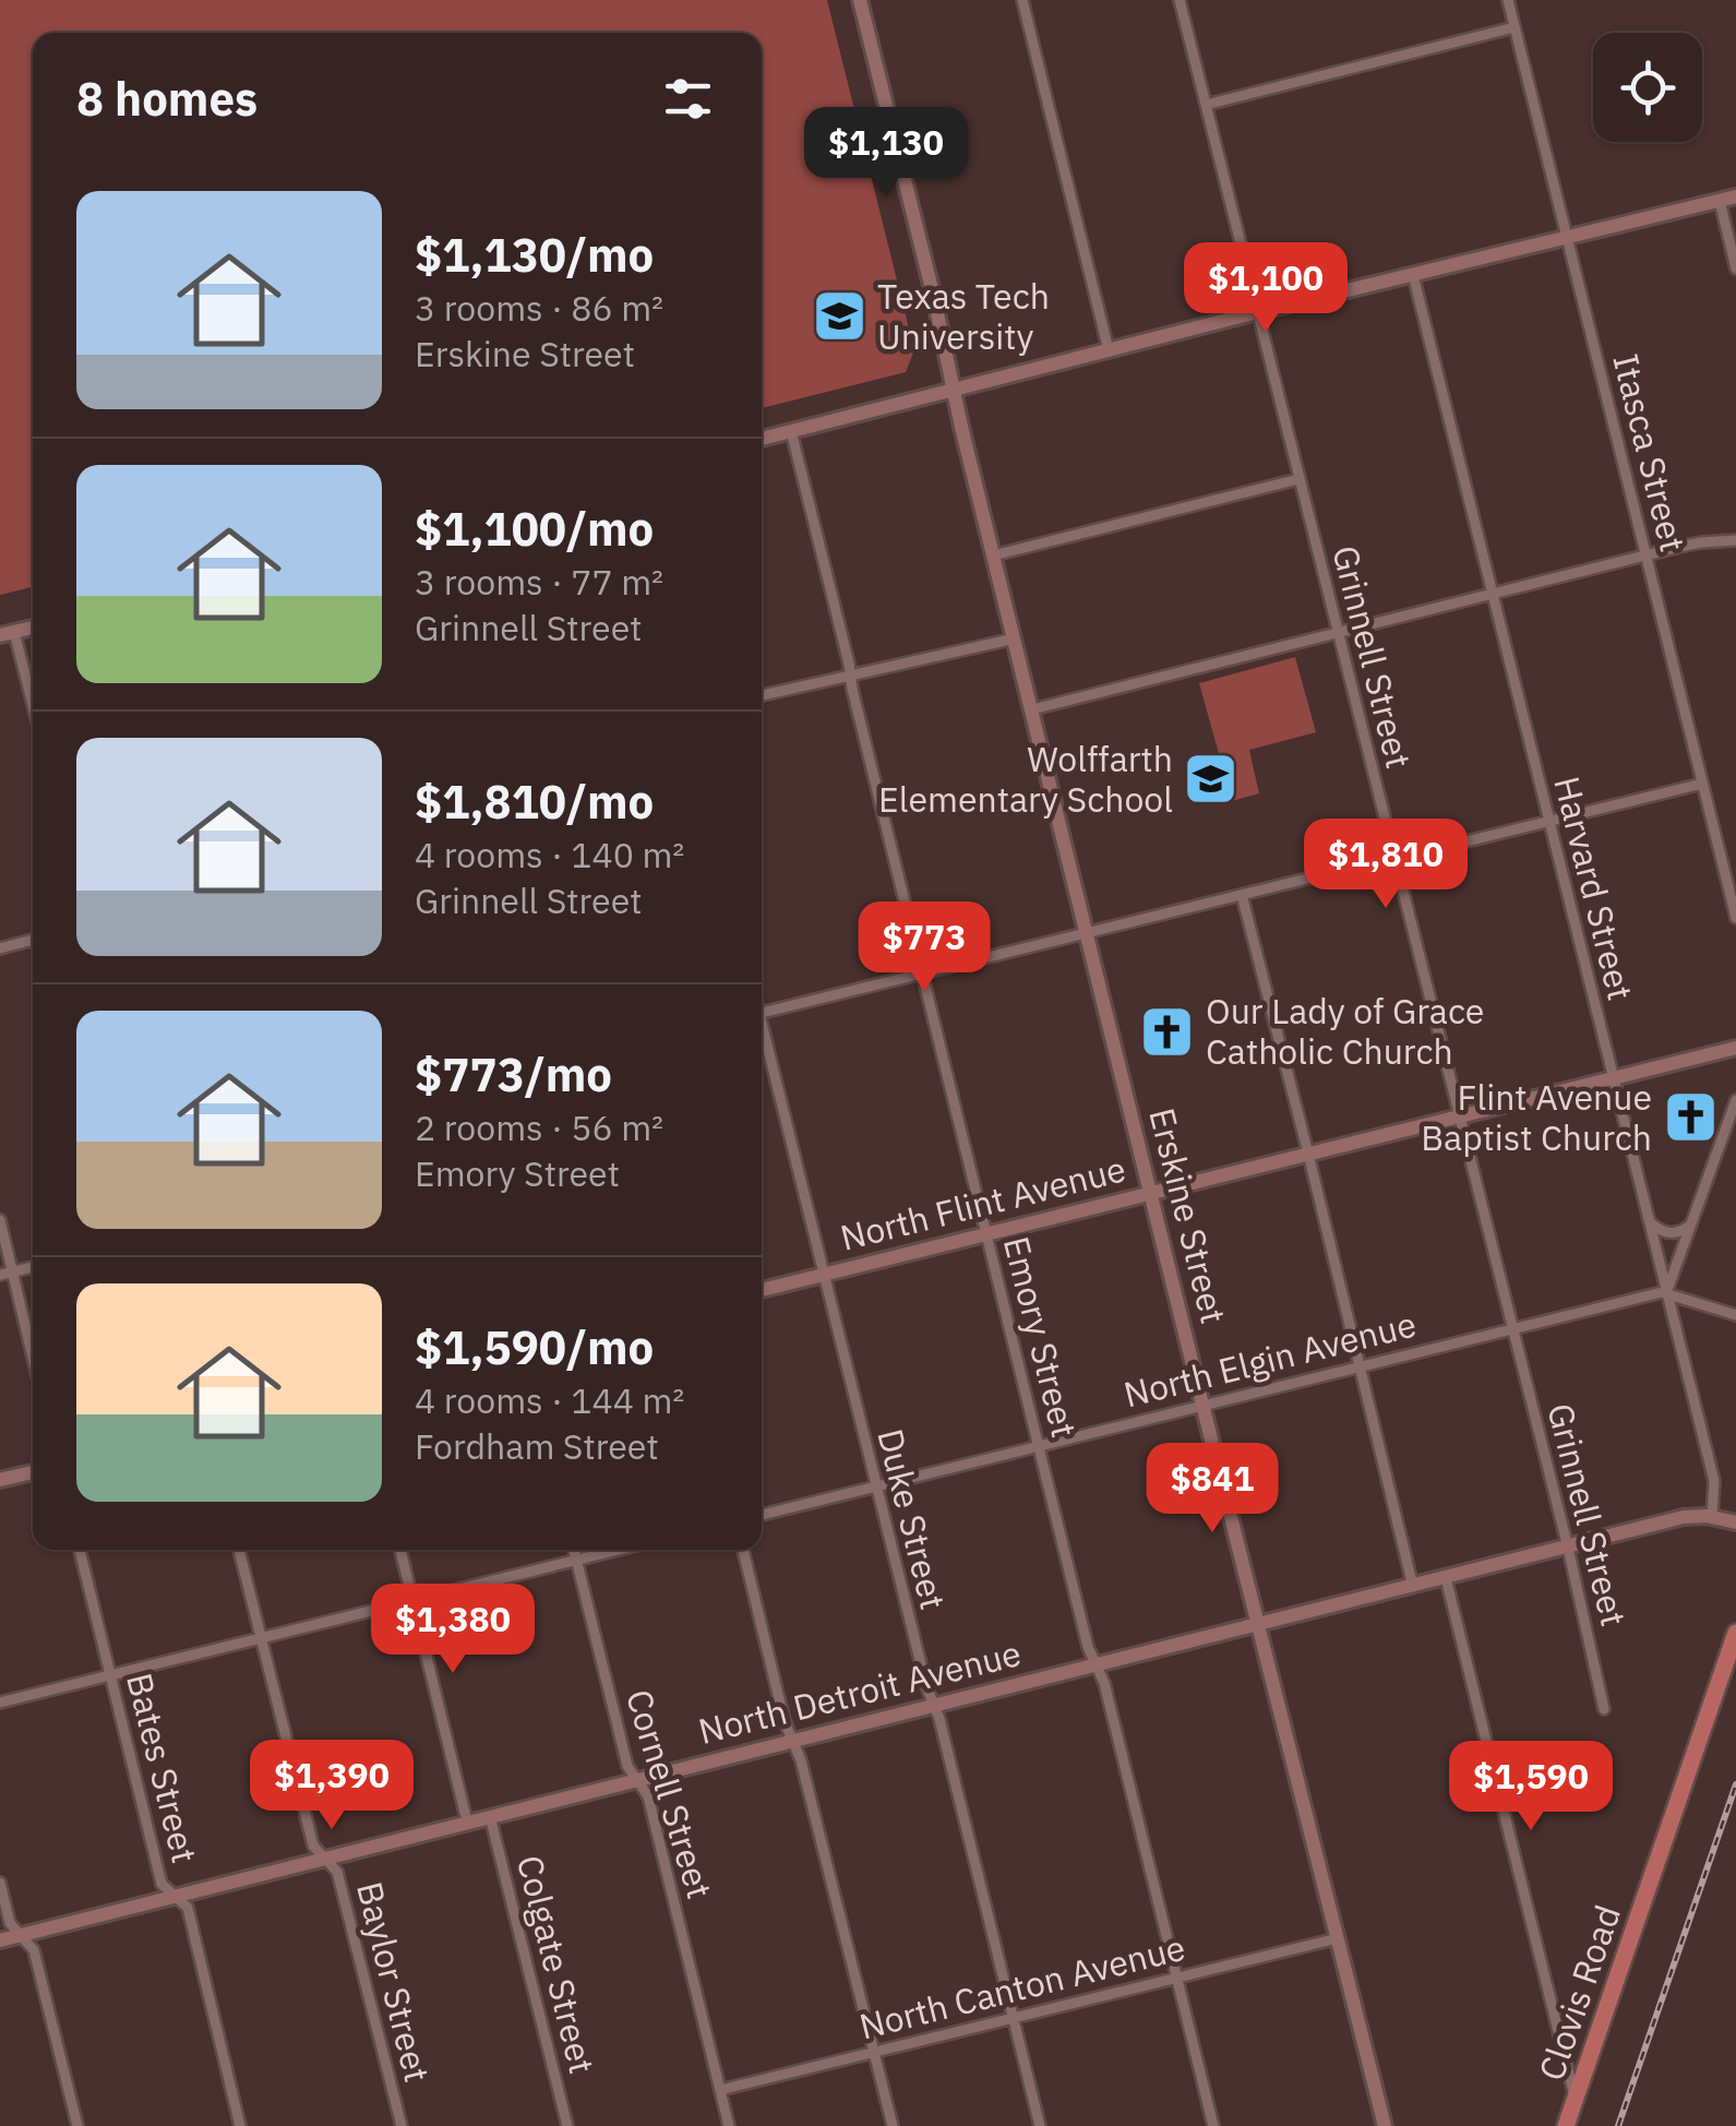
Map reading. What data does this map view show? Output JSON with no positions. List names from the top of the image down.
{
  "streets": {
    "highway": ["Clovis Road"],
    "street": [
      "Itasca Street",
      "Grinnell Street",
      "Harvard Street",
      "North Flint Avenue",
      "Erskine Street",
      "Emory Street",
      "North Elgin Avenue",
      "Duke Street",
      "North Detroit Avenue",
      "Bates Street",
      "Cornell Street",
      "Colgate Street",
      "Baylor Street",
      "North Canton Avenue"
    ]
  },
  "crossings": [
    ["Grinnell Street", "North Flint Avenue"],
    ["Grinnell Street", "North Elgin Avenue"],
    ["Grinnell Street", "North Detroit Avenue"],
    ["Harvard Street", "North Flint Avenue"],
    ["Harvard Street", "North Elgin Avenue"],
    ["Harvard Street", "North Detroit Avenue"],
    ["North Flint Avenue", "Erskine Street"],
    ["North Flint Avenue", "Emory Street"],
    ["North Flint Avenue", "Duke Street"],
    ["Erskine Street", "North Elgin Avenue"],
    ["Erskine Street", "North Detroit Avenue"],
    ["Erskine Street", "North Canton Avenue"],
    ["Emory Street", "North Elgin Avenue"],
    ["Emory Street", "North Detroit Avenue"],
    ["Emory Street", "North Canton Avenue"],
    ["North Elgin Avenue", "Duke Street"],
    ["Duke Street", "North Detroit Avenue"],
    ["Duke Street", "North Canton Avenue"],
    ["North Detroit Avenue", "Bates Street"],
    ["North Detroit Avenue", "Cornell Street"],
    ["North Detroit Avenue", "Colgate Street"],
    ["North Detroit Avenue", "Baylor Street"],
    ["Cornell Street", "North Canton Avenue"]
  ],
  "places": {
    "school or university": ["Texas Tech University", "Wolffarth Elementary School"],
    "church": ["Our Lady of Grace Catholic Church", "Flint Avenue Baptist Church"]
  },
  "page": {
    "heading": "8 homes",
    "price": [
      "$1,130",
      "$1,100",
      "$1,810",
      "$773",
      "$841",
      "$1,380",
      "$1,390",
      "$1,590"
    ],
    "list": [
      {
        "name": "$1,130/mo",
        "note": "3 rooms · 86 m² · Erskine Street"
      },
      {
        "name": "$1,100/mo",
        "note": "3 rooms · 77 m² · Grinnell Street"
      },
      {
        "name": "$1,810/mo",
        "note": "4 rooms · 140 m² · Grinnell Street"
      },
      {
        "name": "$773/mo",
        "note": "2 rooms · 56 m² · Emory Street"
      },
      {
        "name": "$1,590/mo",
        "note": "4 rooms · 144 m² · Fordham Street"
      }
    ]
  }
}
